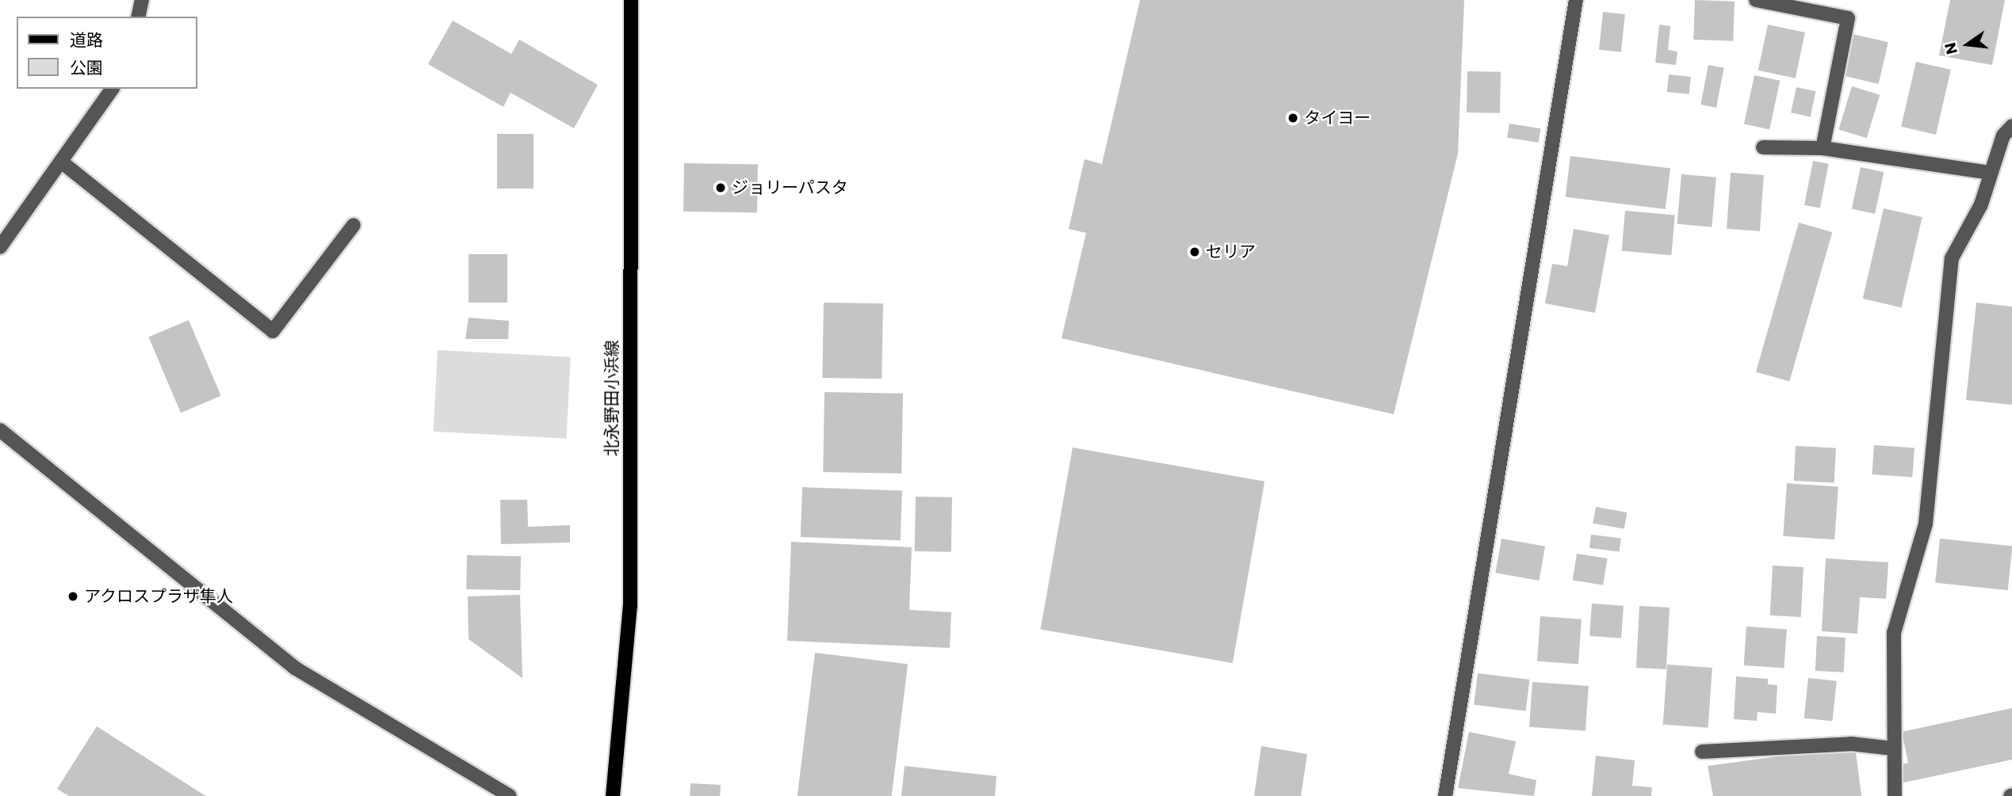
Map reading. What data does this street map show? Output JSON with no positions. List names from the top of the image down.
{
  "streets": {
    "main road": ["北永野田小浜線"]
  },
  "places": [
    "タイヨー",
    "ジョリーパスタ",
    "セリア",
    "アクロスプラザ隼人"
  ],
  "legend": ["道路", "公園"],
  "north": "left"
}
